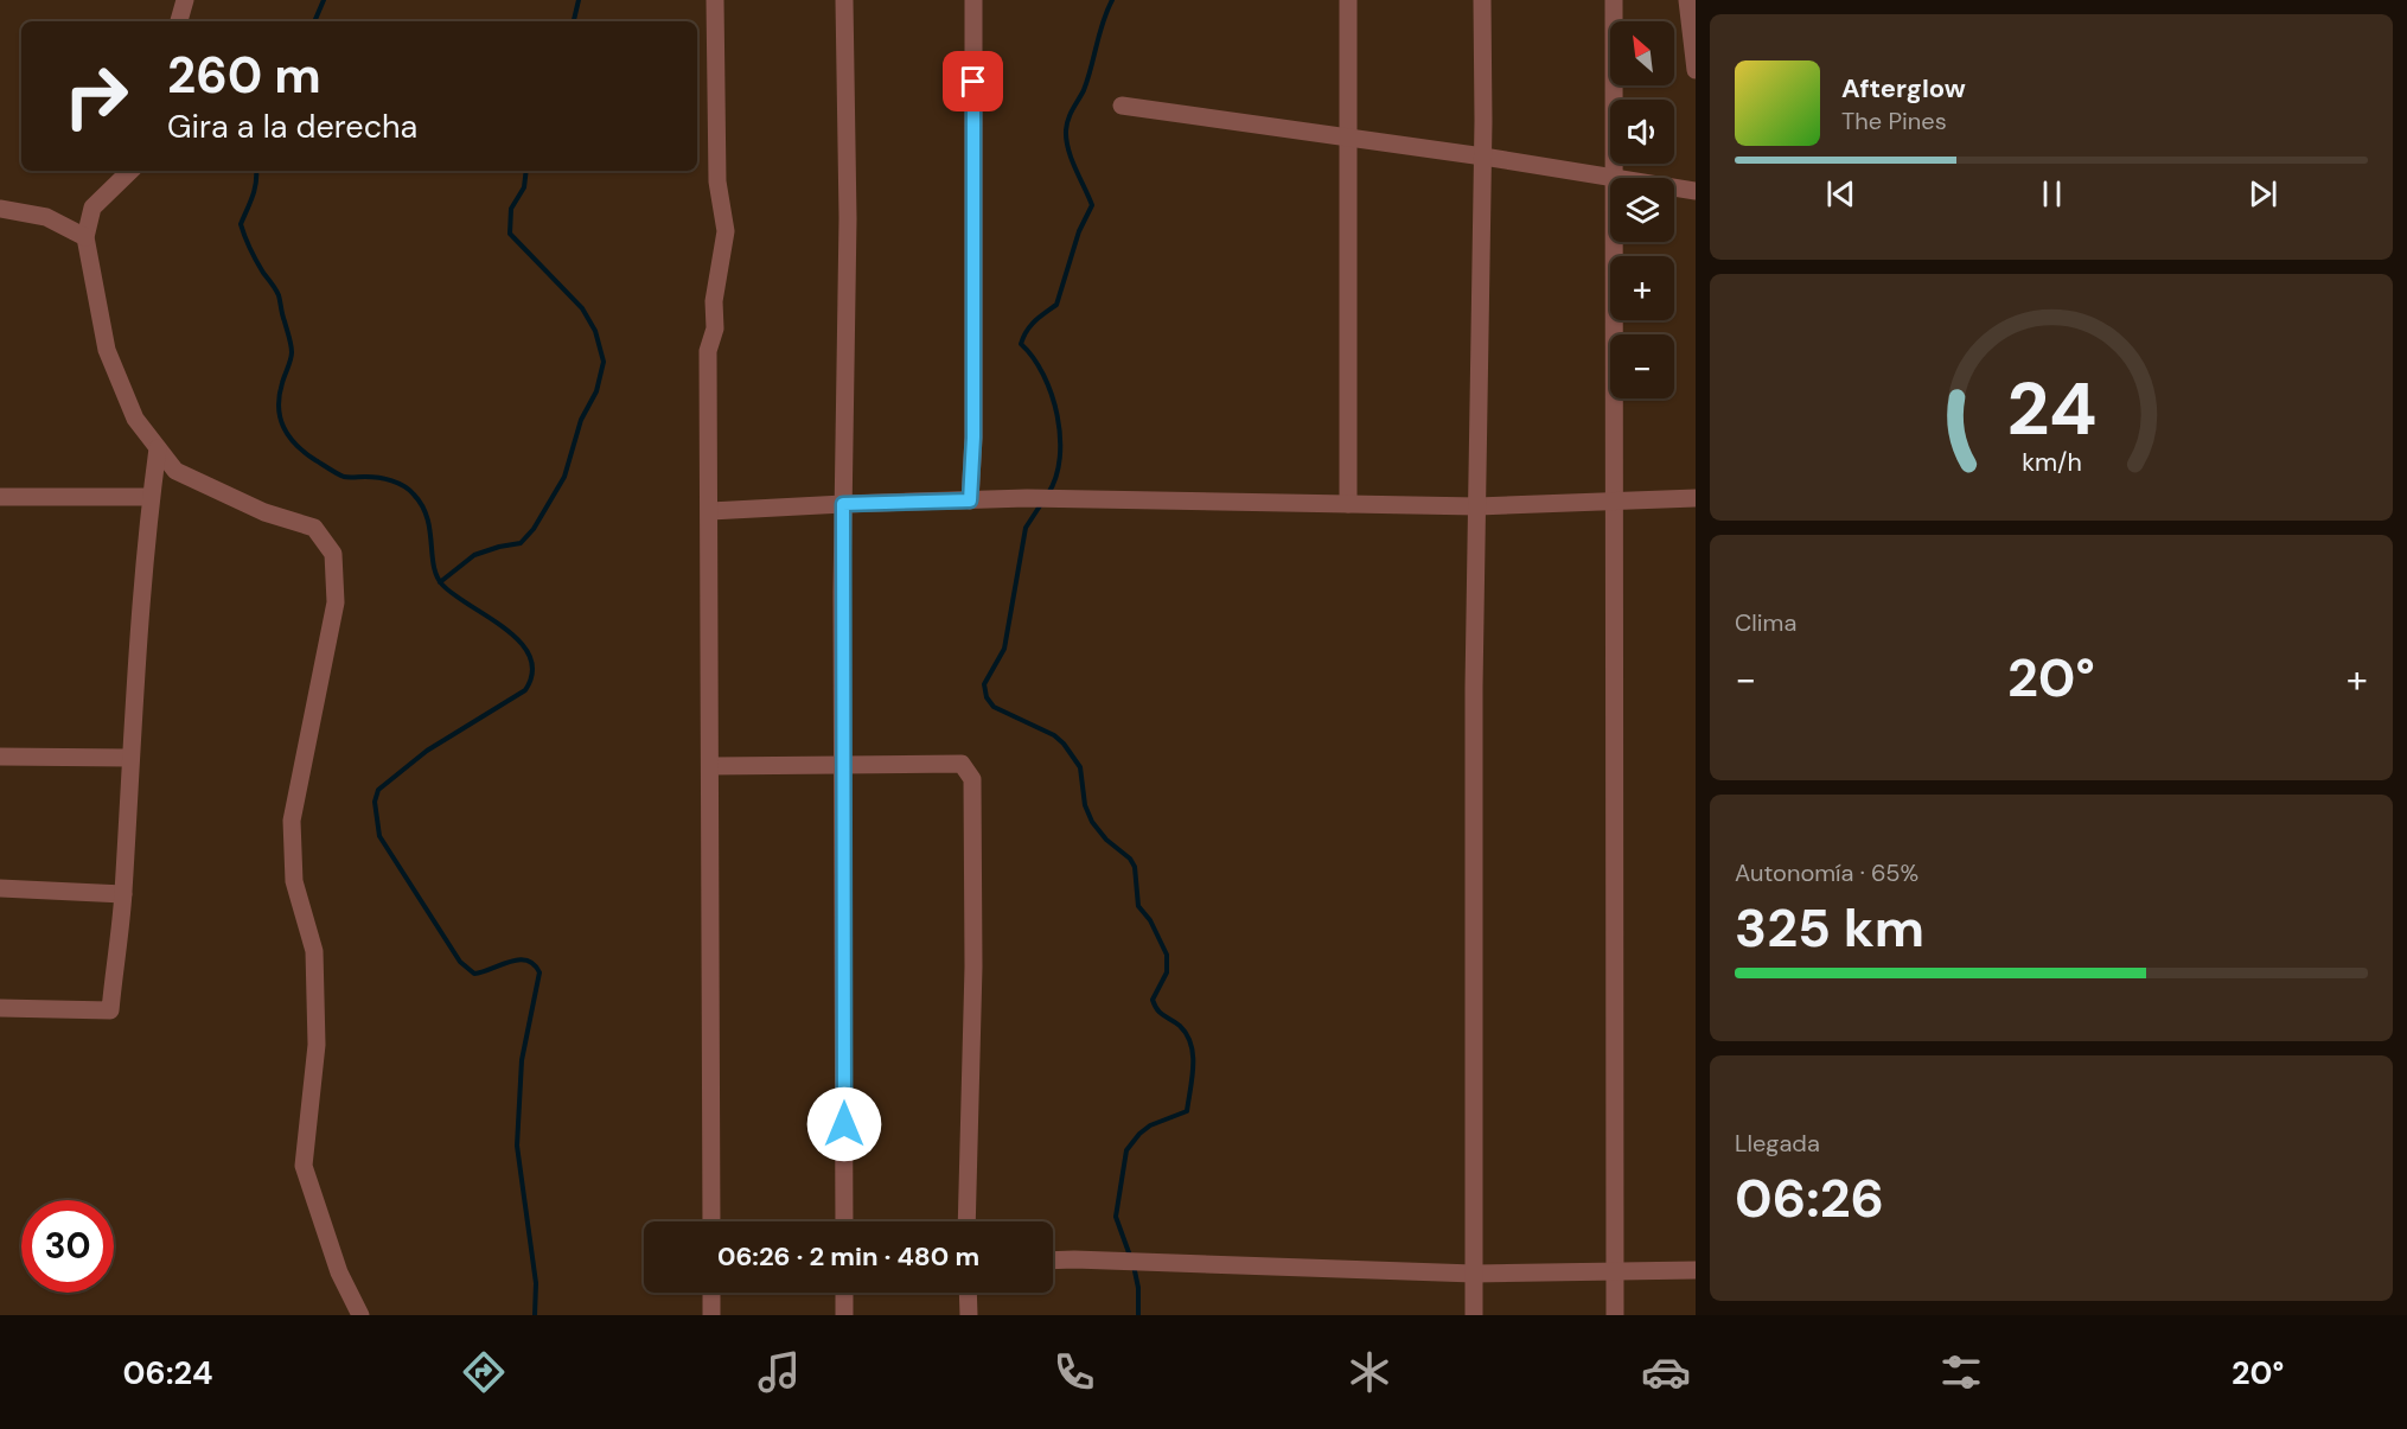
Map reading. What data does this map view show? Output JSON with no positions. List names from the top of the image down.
{
  "north": "top left",
  "page": {
    "map_buttons": ["+", "−"],
    "turn": ["260 m", "Gira a la derecha"],
    "song": ["Afterglow", "The Pines"],
    "tile": [
      "Clima",
      ["Autonomía · 65%", "325 km"],
      ["Llegada", "06:26"]
    ],
    "heat": ["−", "20°", "+"],
    "limit": "30",
    "trip": "06:26 · 2 min · 480 m",
    "tabs": ["06:24", "20°"],
    "gauge": ["24", "km/h"]
  }
}
